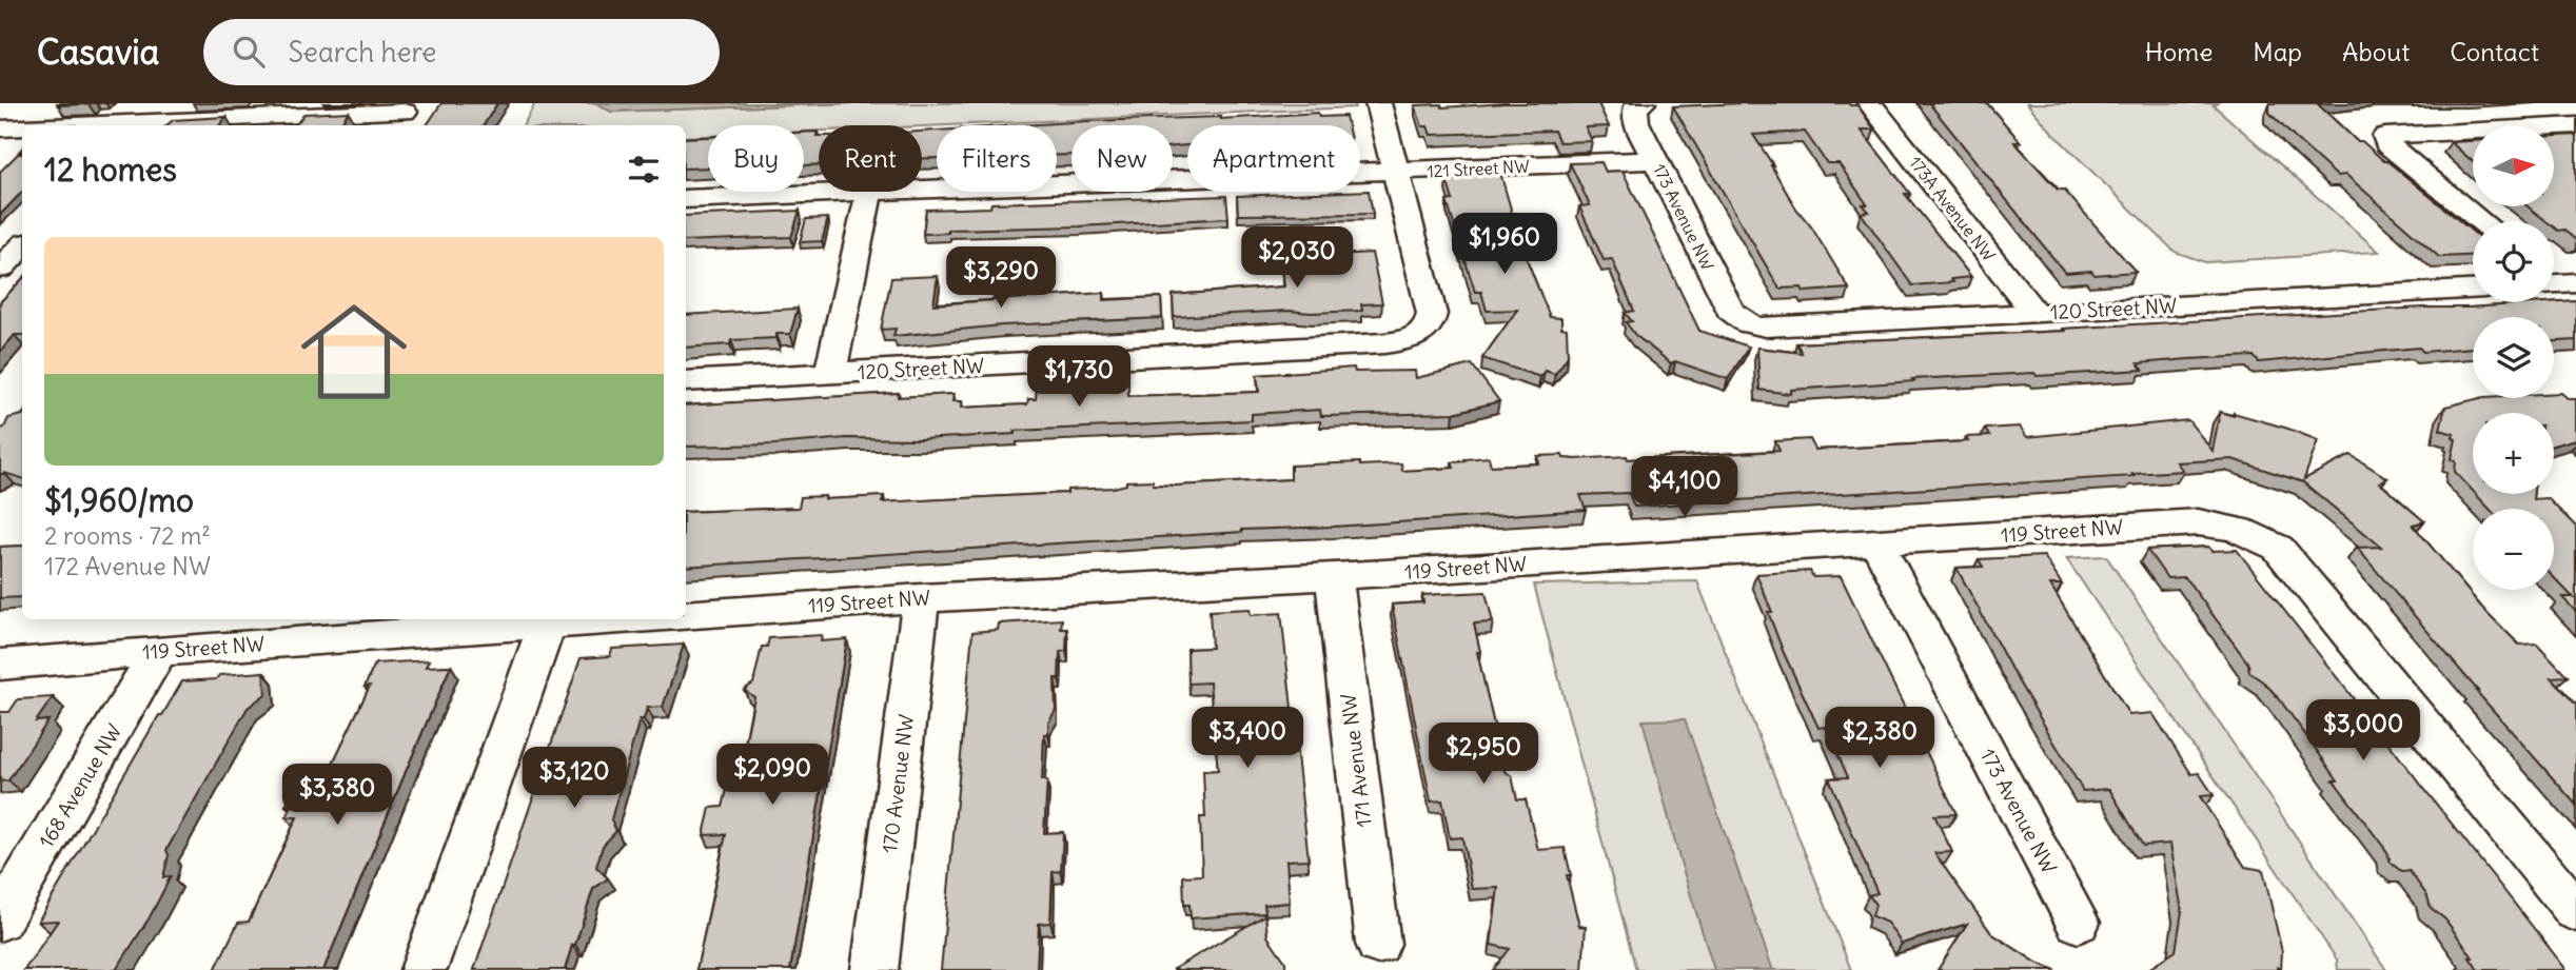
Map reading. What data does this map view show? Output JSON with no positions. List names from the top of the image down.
{
  "streets": {
    "street": [
      "121 Street NW",
      "173A Avenue NW",
      "173 Avenue NW",
      "120 Street NW",
      "119 Street NW",
      "171 Avenue NW",
      "170 Avenue NW",
      "168 Avenue NW"
    ]
  },
  "crossings": [
    ["121 Street NW", "173 Avenue NW"],
    ["121 Street NW", "120 Street NW"],
    ["173A Avenue NW", "120 Street NW"],
    ["173 Avenue NW", "120 Street NW"],
    ["173 Avenue NW", "119 Street NW"],
    ["119 Street NW", "171 Avenue NW"],
    ["119 Street NW", "170 Avenue NW"],
    ["119 Street NW", "168 Avenue NW"]
  ],
  "north": "right",
  "page": {
    "header": "Casavia",
    "search": "Search here",
    "nav": [
      "Home",
      "Map",
      "About",
      "Contact"
    ],
    "map_buttons": ["+", "−"],
    "chip": [
      "Buy",
      "Rent",
      "Filters",
      "New",
      "Apartment"
    ],
    "heading": "12 homes",
    "price": [
      "$1,960",
      "$2,030",
      "$3,290",
      "$1,730",
      "$4,100",
      "$3,000",
      "$3,400",
      "$2,380",
      "$2,950",
      "$2,090",
      "$3,120",
      "$3,380"
    ],
    "list": [
      {
        "name": "$1,960/mo",
        "note": "2 rooms · 72 m² · 172 Avenue NW"
      }
    ]
  }
}
